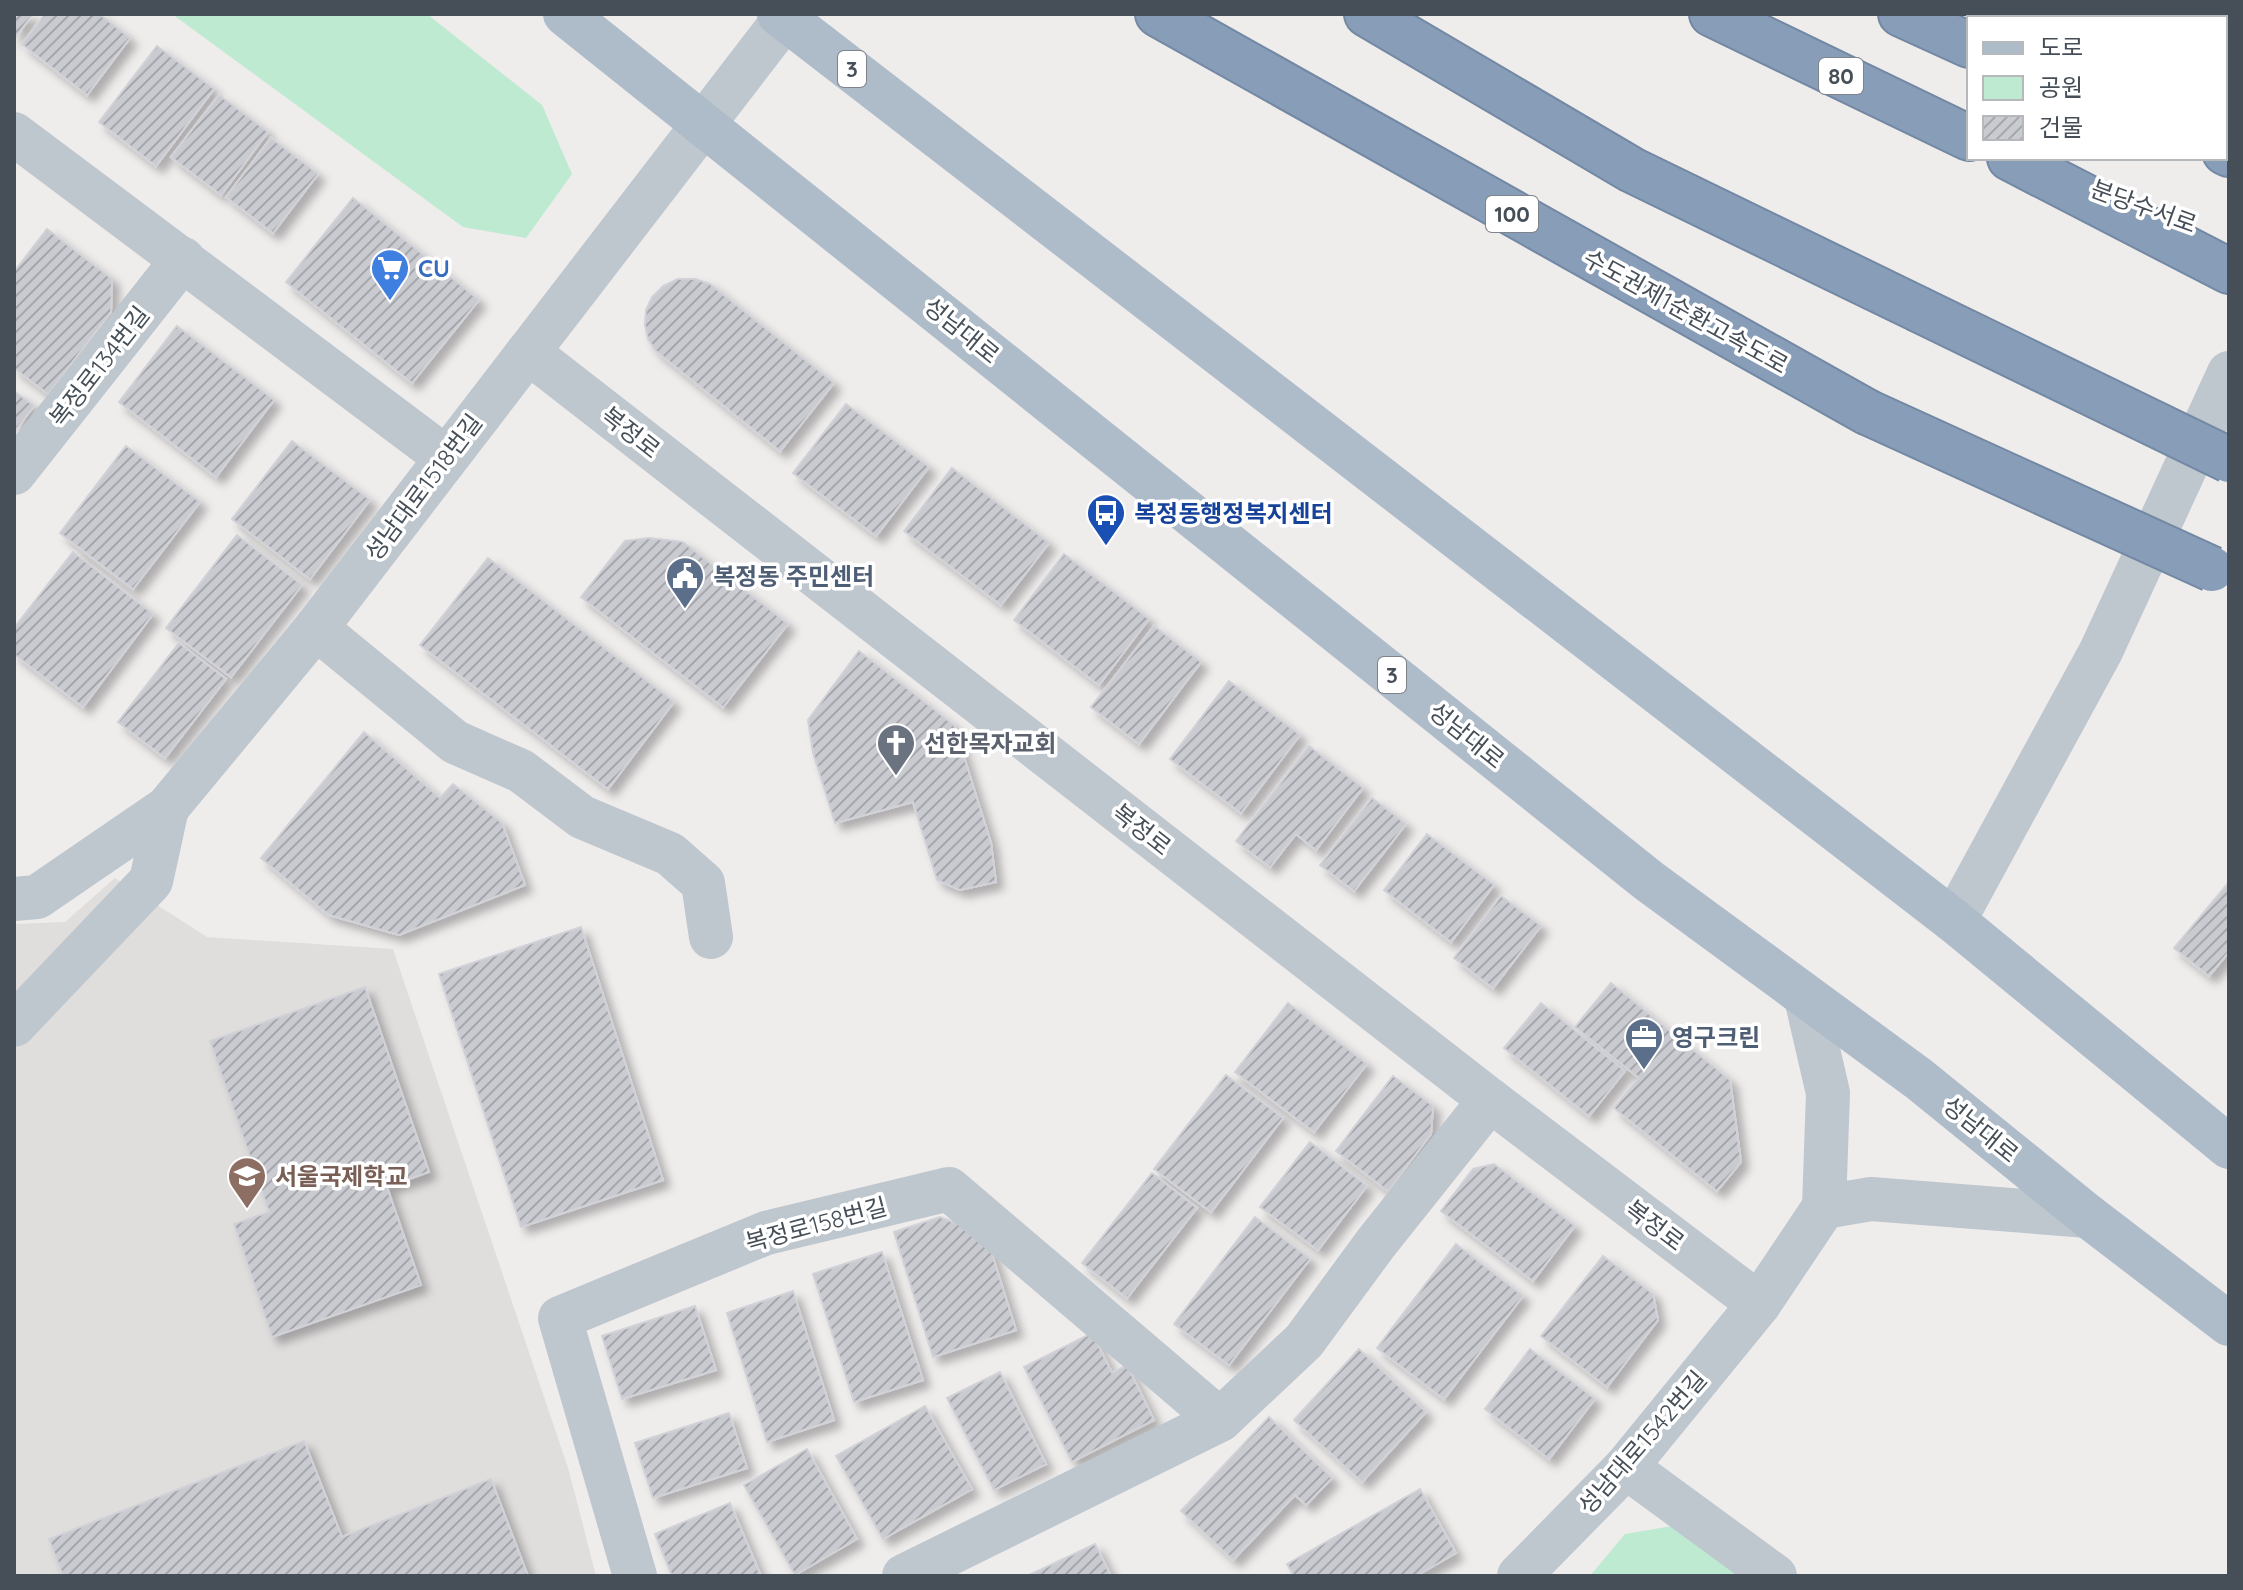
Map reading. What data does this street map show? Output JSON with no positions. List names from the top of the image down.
{
  "streets": {
    "highway": [
      "80",
      "분당수서로",
      "100",
      "수도권제1순환고속도로"
    ],
    "main road": ["3", "성남대로"],
    "street": [
      "복정로134번길",
      "복정로",
      "성남대로1518번길",
      "복정로158번길",
      "성남대로1542번길"
    ]
  },
  "crossings": [
    ["3", "성남대로1518번길"],
    ["성남대로", "성남대로1518번길"],
    ["복정로", "성남대로1518번길"],
    ["복정로", "성남대로1542번길"]
  ],
  "places": {
    "supermarket": ["CU"],
    "bus stop": ["복정동행정복지센터"],
    "public building": ["복정동 주민센터"],
    "church": ["선한목자교회"],
    "office": ["영구크린"],
    "school or university": ["서울국제학교"]
  },
  "legend": ["도로", "공원", "건물"]
}
